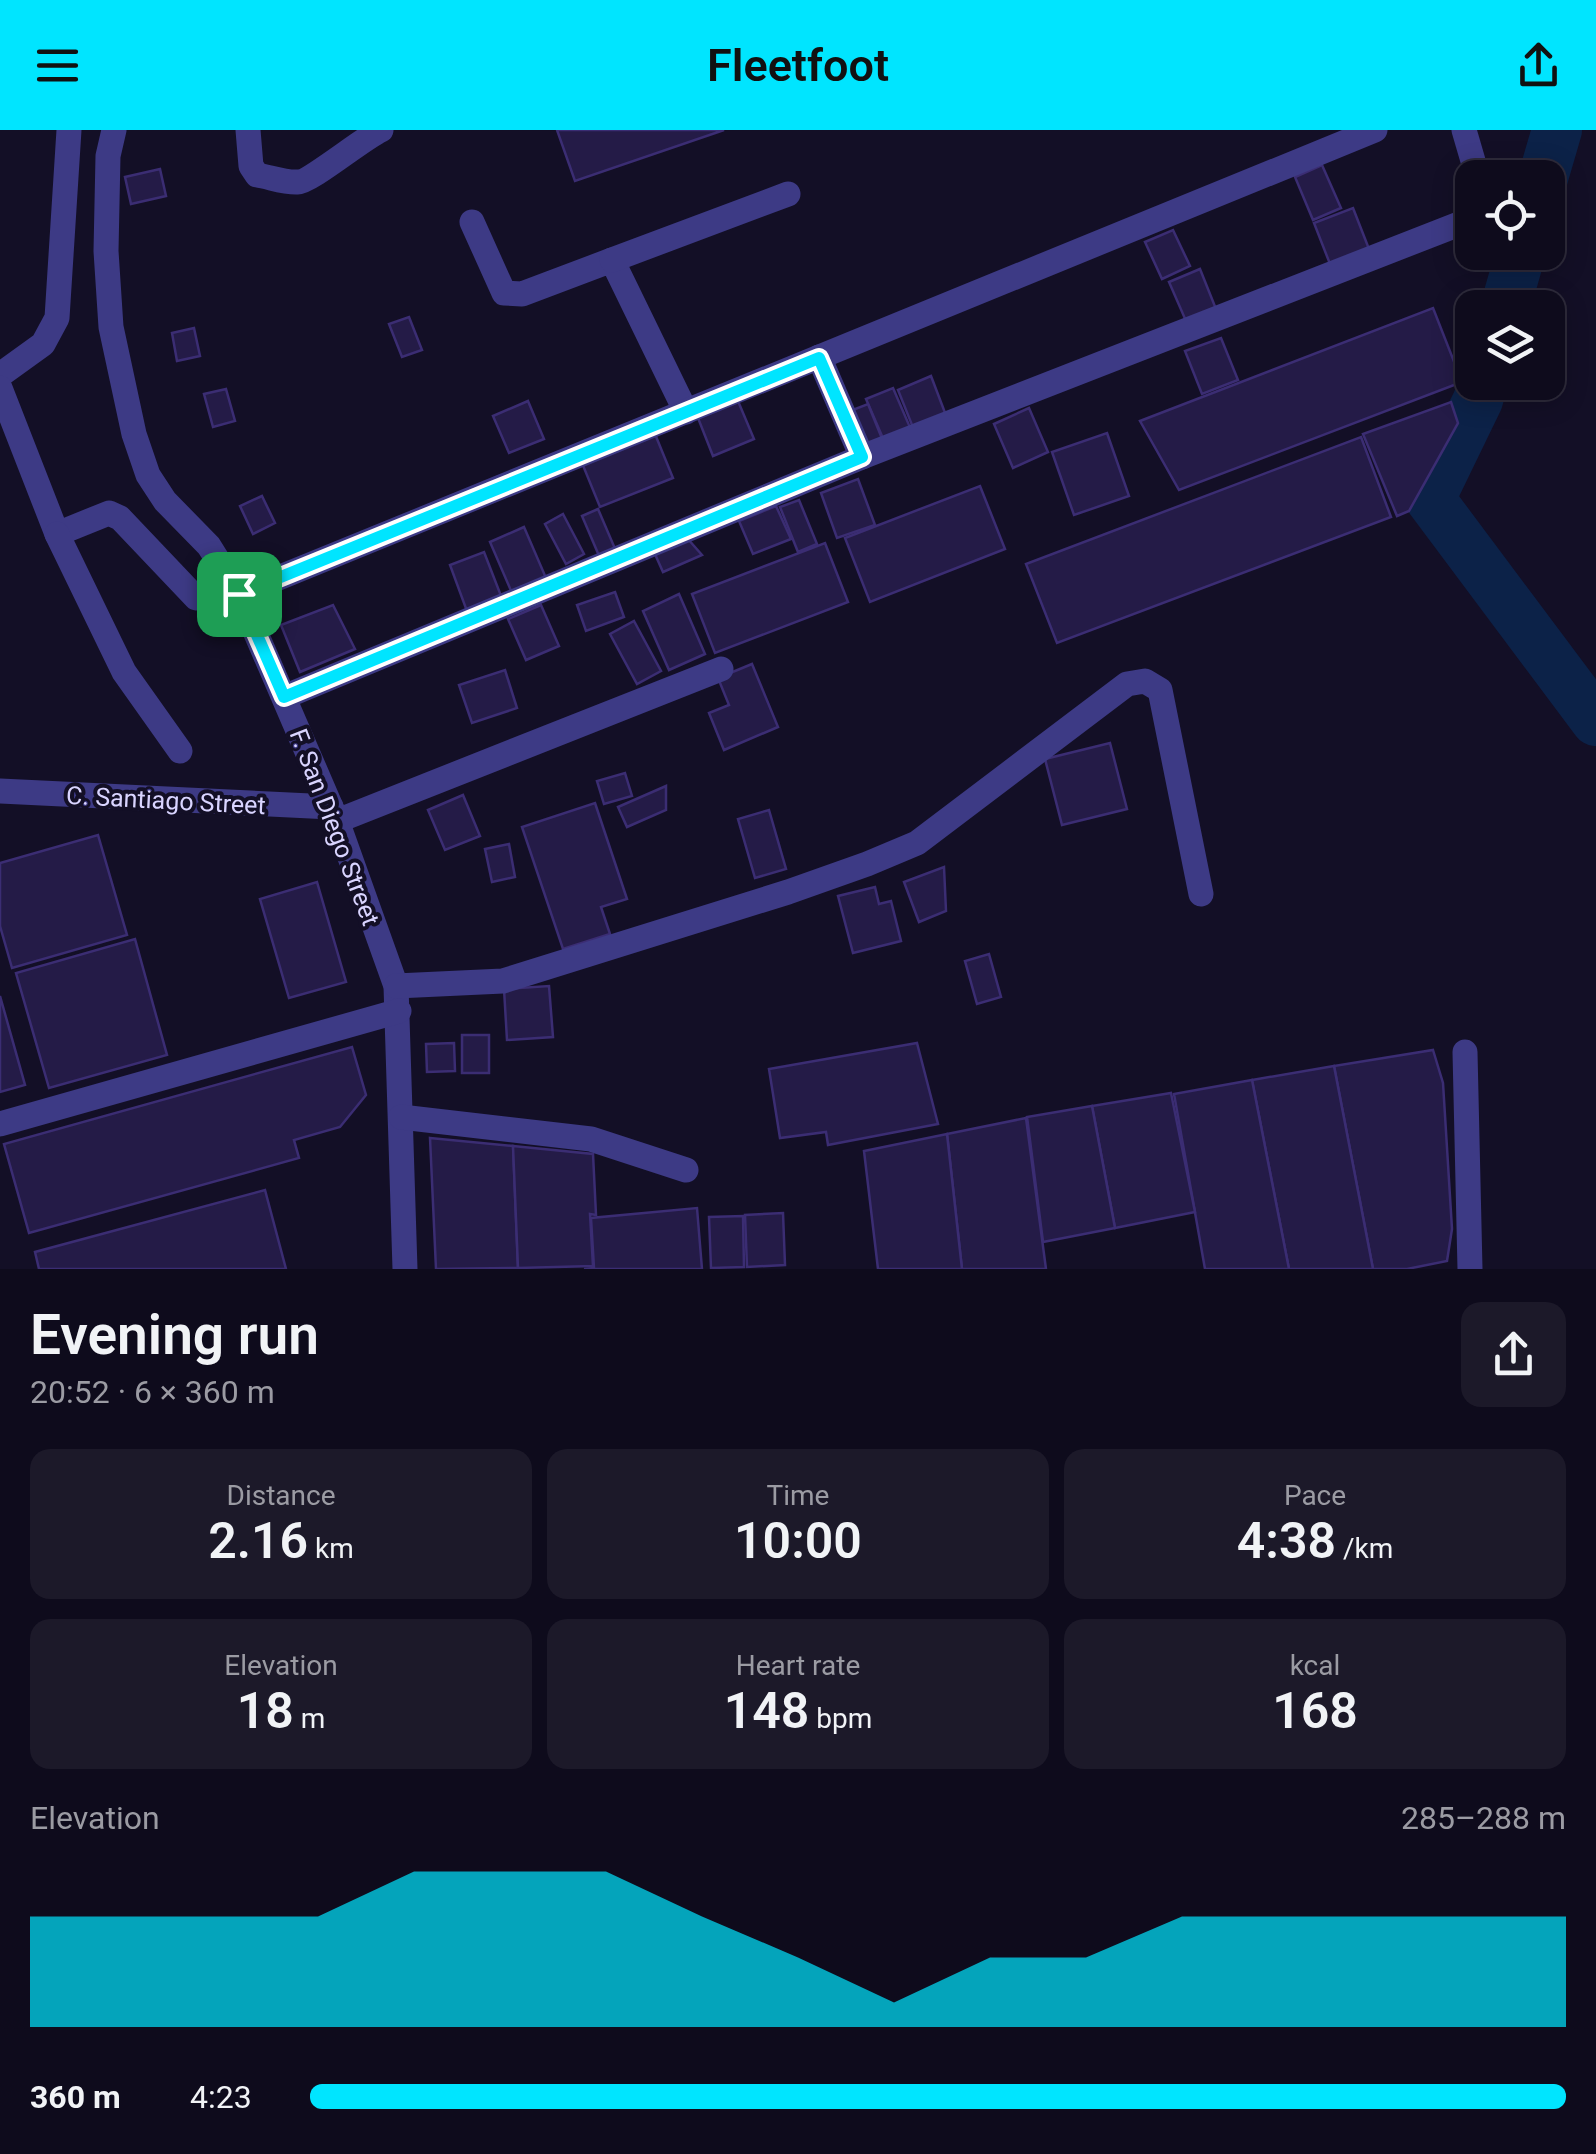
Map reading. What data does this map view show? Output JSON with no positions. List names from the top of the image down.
{
  "streets": {
    "street": ["C. Santiago Street", "F. San Diego Street"]
  },
  "crossings": [
    ["C. Santiago Street", "F. San Diego Street"]
  ],
  "page": {
    "header": "Fleetfoot",
    "heading": ["Evening run", "20:52 · 6 × 360 m"],
    "stats": [
      ["Distance", "2.16 km"],
      ["Time", "10:00"],
      ["Pace", "4:38 /km"],
      ["Elevation", "18 m"],
      ["Heart rate", "148 bpm"],
      ["kcal", "168"]
    ],
    "chart": ["Elevation", "285–288 m"],
    "list": [
      {
        "name": "360 m",
        "note": "4:23"
      }
    ]
  }
}
